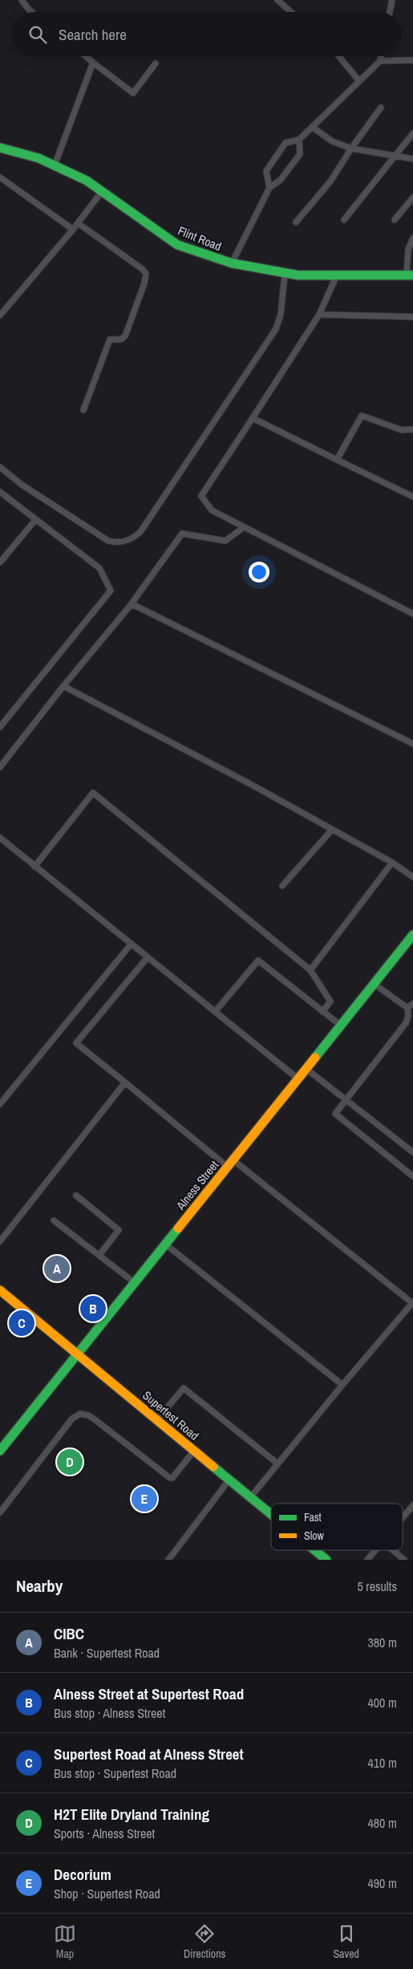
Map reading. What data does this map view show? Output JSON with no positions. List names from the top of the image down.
{
  "streets": {
    "street": ["Flint Road", "Alness Street", "Supertest Road"]
  },
  "crossings": [
    ["Alness Street", "Supertest Road"]
  ],
  "legend": ["Fast", "Slow"],
  "page": {
    "search": "Search here",
    "pins": [
      "A",
      "B",
      "C",
      "D",
      "E"
    ],
    "heading": ["Nearby", "5 results"],
    "list": [
      {
        "mark": "A",
        "name": "CIBC",
        "note": "Bank · Supertest Road",
        "value": "380 m"
      },
      {
        "mark": "B",
        "name": "Alness Street at Supertest Road",
        "note": "Bus stop · Alness Street",
        "value": "400 m"
      },
      {
        "mark": "C",
        "name": "Supertest Road at Alness Street",
        "note": "Bus stop · Supertest Road",
        "value": "410 m"
      },
      {
        "mark": "D",
        "name": "H2T Elite Dryland Training",
        "note": "Sports · Alness Street",
        "value": "480 m"
      },
      {
        "mark": "E",
        "name": "Decorium",
        "note": "Shop · Supertest Road",
        "value": "490 m"
      }
    ],
    "nav": ["Map", "Directions", "Saved"]
  }
}
